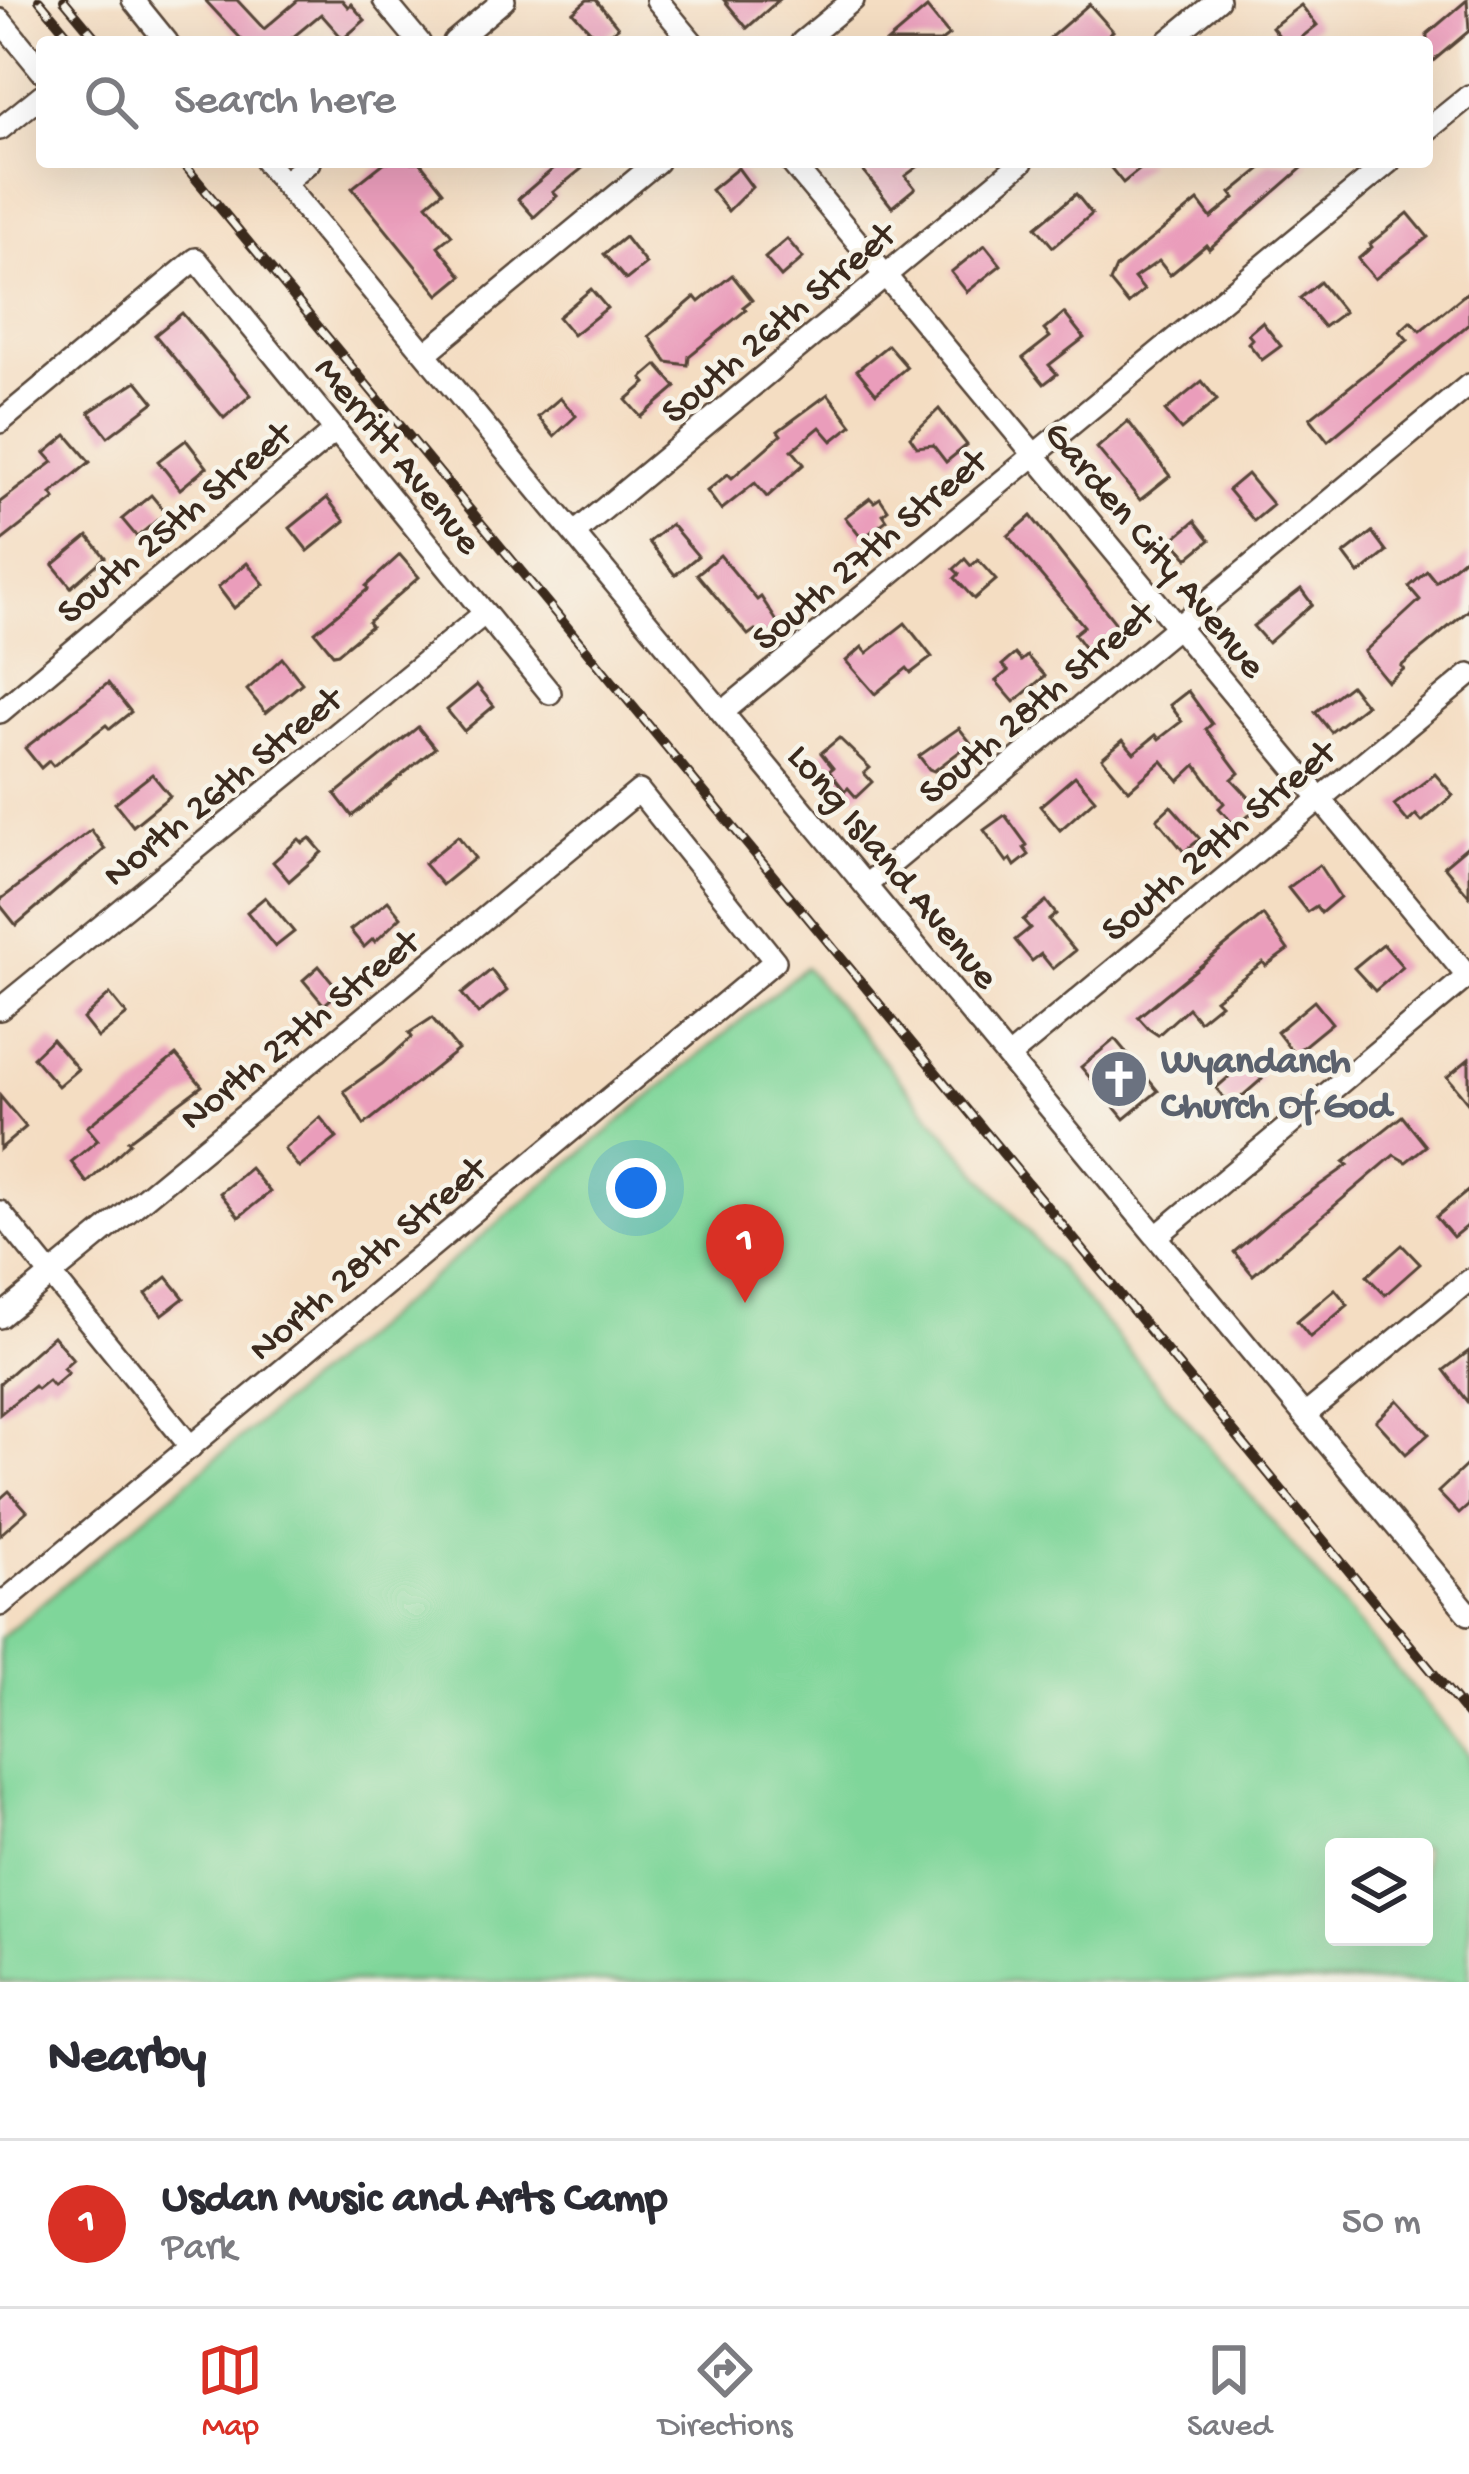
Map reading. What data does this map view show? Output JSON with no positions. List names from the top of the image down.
{
  "streets": {
    "street": [
      "South 26th Street",
      "Merritt Avenue",
      "South 25th Street",
      "South 27th Street",
      "Garden City Avenue",
      "South 28th Street",
      "North 26th Street",
      "South 29th Street",
      "Long Island Avenue",
      "North 27th Street",
      "North 28th Street"
    ]
  },
  "crossings": [
    ["South 26th Street", "Garden City Avenue"],
    ["South 26th Street", "Long Island Avenue"],
    ["Merritt Avenue", "South 25th Street"],
    ["Merritt Avenue", "North 26th Street"],
    ["South 27th Street", "Garden City Avenue"],
    ["South 27th Street", "Long Island Avenue"],
    ["Garden City Avenue", "South 28th Street"],
    ["Garden City Avenue", "South 29th Street"],
    ["South 28th Street", "Long Island Avenue"],
    ["South 29th Street", "Long Island Avenue"],
    ["North 27th Street", "North 28th Street"]
  ],
  "places": {
    "church": ["Wyandanch Church Of God"]
  },
  "page": {
    "search": "Search here",
    "pins": "1",
    "heading": "Nearby",
    "list": [
      {
        "mark": "1",
        "name": "Usdan Music and Arts Camp",
        "note": "Park",
        "value": "50 m"
      }
    ],
    "nav": ["Map", "Directions", "Saved"]
  }
}
